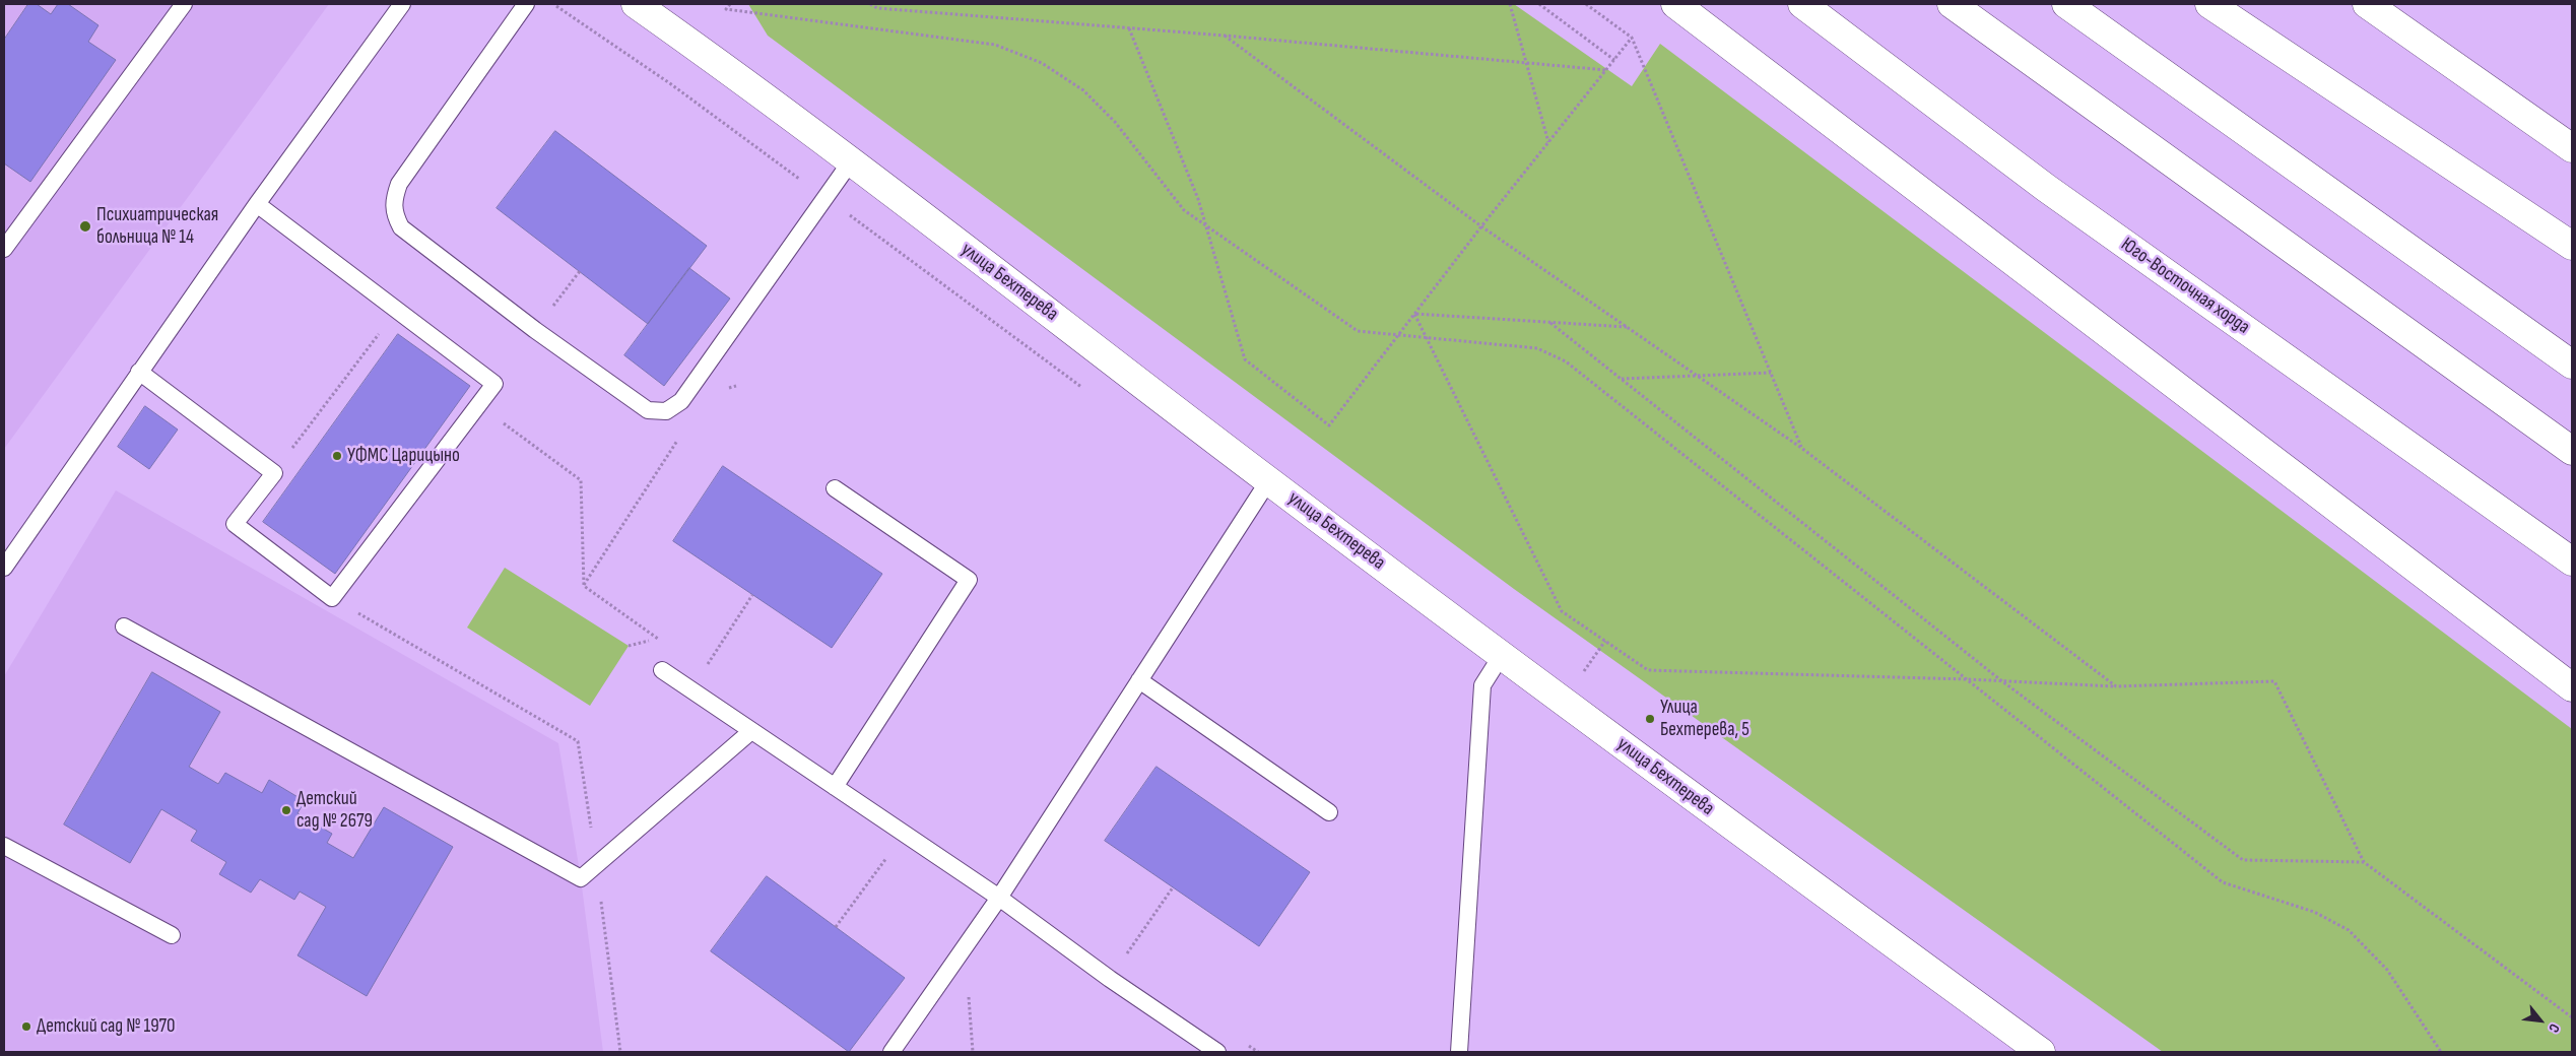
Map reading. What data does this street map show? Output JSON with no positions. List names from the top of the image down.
{
  "streets": {
    "street": ["улица Бехтерева", "Юго-Восточная хорда"]
  },
  "places": [
    "Психиатрическая больница № 14",
    "УФМС Царицыно",
    "Улица Бехтерева, 5",
    "Детский сад № 2679",
    "Детский сад № 1970"
  ],
  "north": "bottom right"
}
